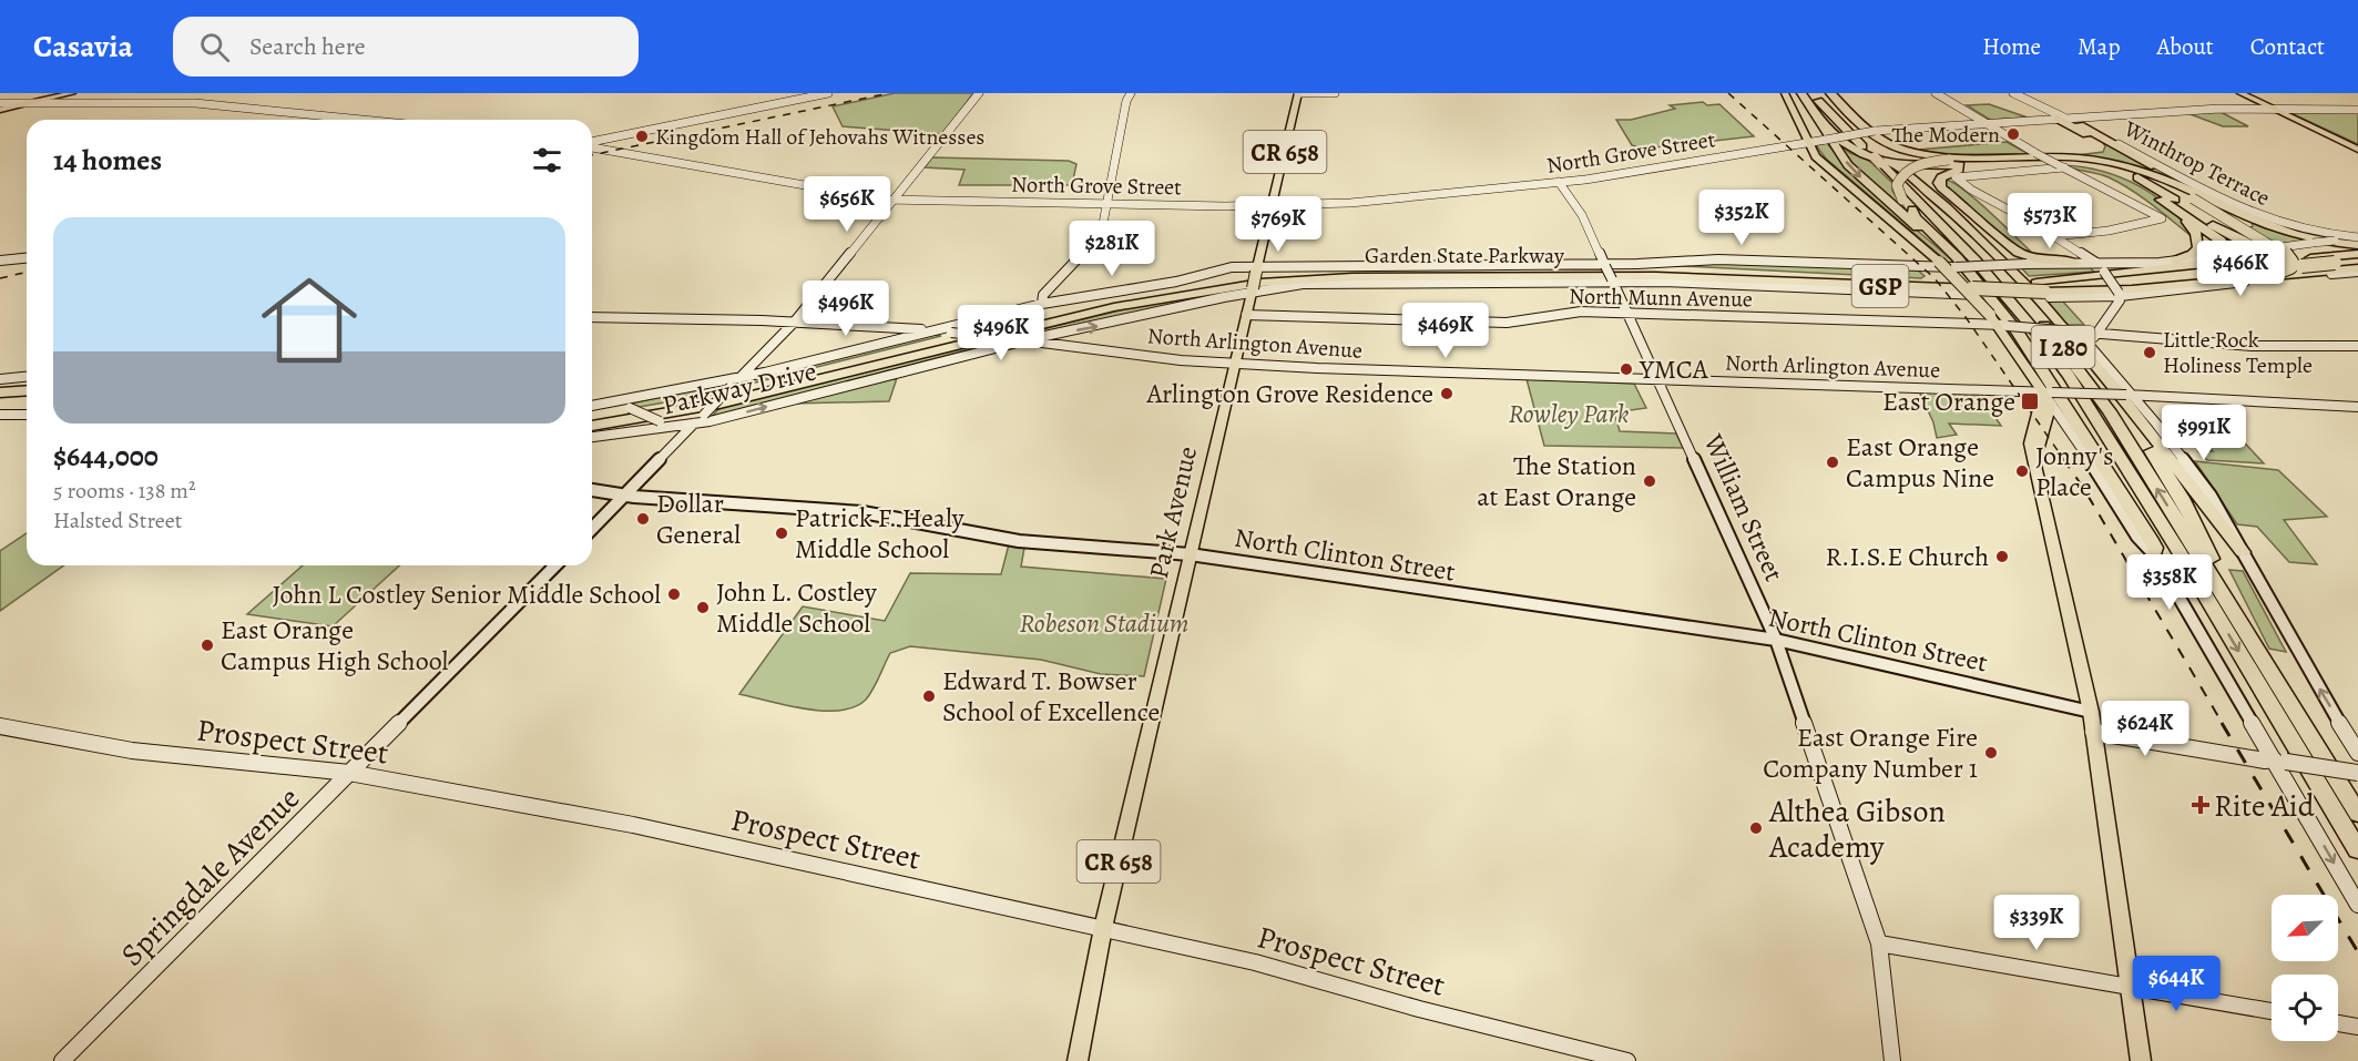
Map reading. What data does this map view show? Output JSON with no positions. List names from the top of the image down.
{
  "streets": {
    "highway": ["Garden State Parkway", "GSP", "I 280"],
    "main road": [
      "CR 658",
      "North Grove Street",
      "Winthrop Terrace",
      "North Munn Avenue",
      "North Arlington Avenue",
      "Parkway Drive",
      "William Street",
      "Park Avenue",
      "North Clinton Street",
      "Prospect Street",
      "Springdale Avenue"
    ]
  },
  "crossings": [
    ["North Grove Street", "Winthrop Terrace"],
    ["North Grove Street", "William Street"],
    ["North Grove Street", "Park Avenue"],
    ["Garden State Parkway", "Parkway Drive"],
    ["North Munn Avenue", "William Street"],
    ["North Munn Avenue", "Park Avenue"],
    ["North Arlington Avenue", "Parkway Drive"],
    ["North Arlington Avenue", "William Street"],
    ["North Arlington Avenue", "Park Avenue"],
    ["Parkway Drive", "William Street"],
    ["Parkway Drive", "Park Avenue"],
    ["William Street", "North Clinton Street"],
    ["Park Avenue", "North Clinton Street"],
    ["Park Avenue", "Prospect Street"],
    ["Prospect Street", "Springdale Avenue"]
  ],
  "parks": ["Rowley Park", "Robeson Stadium"],
  "places": {
    "other": [
      "The Modern",
      "Kingdom Hall of Jehovahs Witnesses",
      "Little Rock Holiness Temple",
      "YMCA",
      "Arlington Grove Residence",
      "East Orange Campus Nine",
      "Jonny's Place",
      "The Station at East Orange",
      "Dollar General",
      "Patrick F. Healy Middle School",
      "R.I.S.E Church",
      "John L Costley Senior Middle School",
      "John L. Costley Middle School",
      "East Orange Campus High School",
      "Edward T. Bowser School of Excellence",
      "East Orange Fire Company Number 1",
      "Althea Gibson Academy"
    ],
    "transit": ["East Orange"],
    "health": ["Rite Aid"]
  },
  "north": "bottom left",
  "page": {
    "header": "Casavia",
    "search": "Search here",
    "nav": [
      "Home",
      "Map",
      "About",
      "Contact"
    ],
    "heading": "14 homes",
    "price": [
      "$656K",
      "$352K",
      "$573K",
      "$769K",
      "$281K",
      "$466K",
      "$496K",
      "$469K",
      "$496K",
      "$991K",
      "$358K",
      "$624K",
      "$339K",
      "$644K"
    ],
    "list": [
      {
        "name": "$644,000",
        "note": "5 rooms · 138 m² · Halsted Street"
      }
    ]
  }
}
